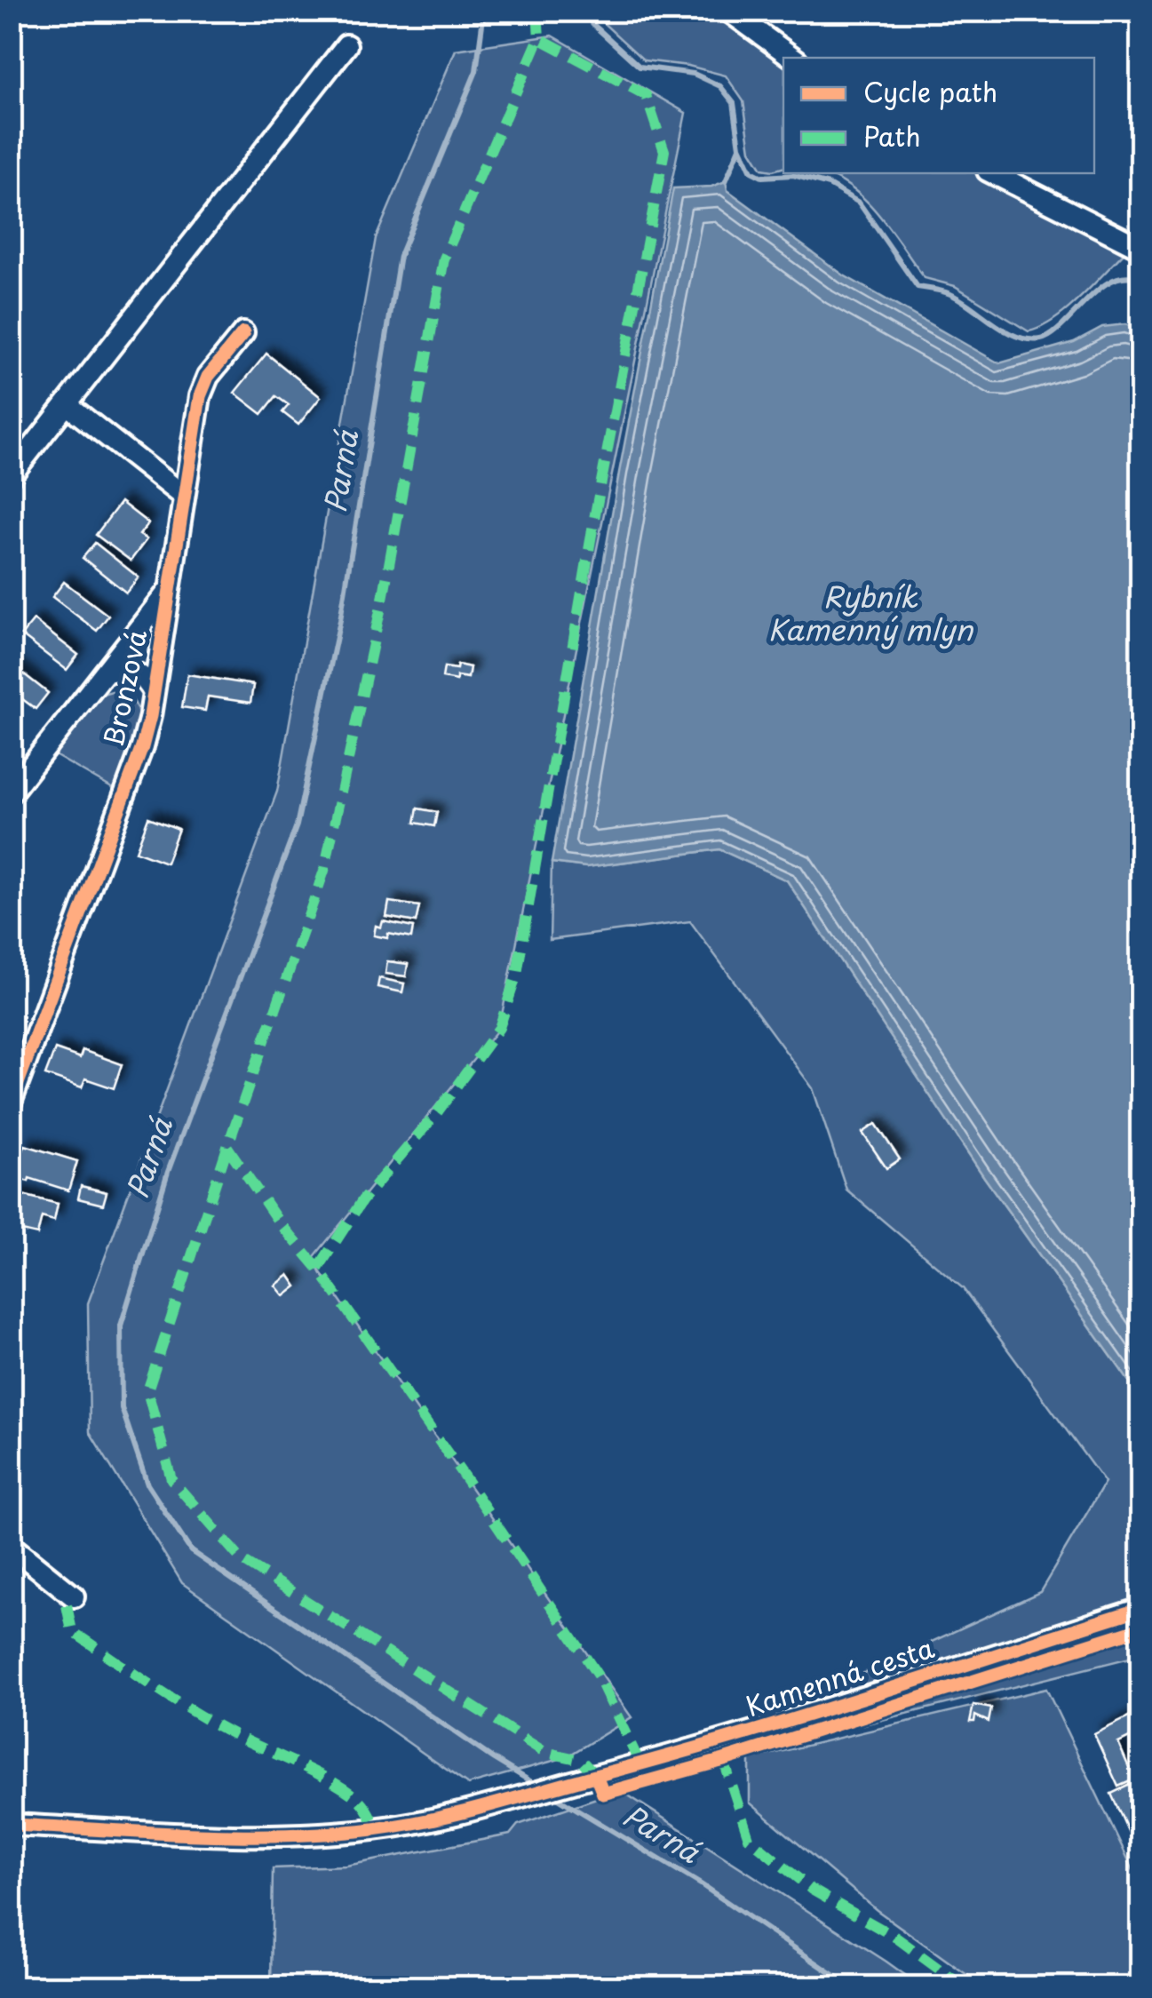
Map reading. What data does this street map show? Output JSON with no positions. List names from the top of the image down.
{
  "streets": {
    "street": ["Bronzová", "Kamenná cesta"]
  },
  "water": ["Parná", "Rybník Kamenný mlyn"],
  "legend": ["Cycle path", "Path"]
}
